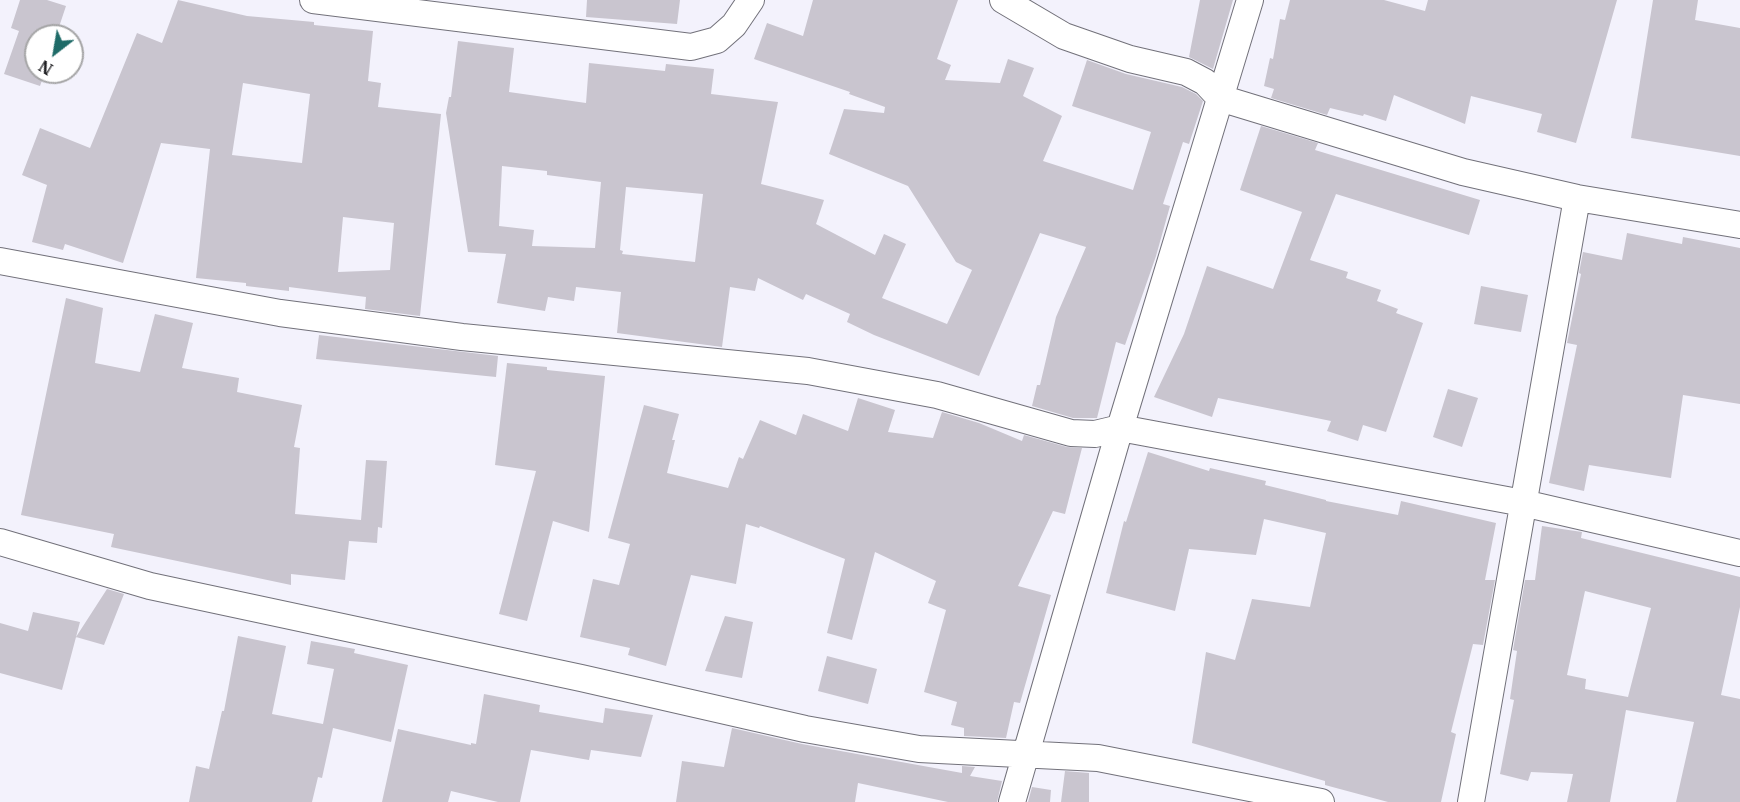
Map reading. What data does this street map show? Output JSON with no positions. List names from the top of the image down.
{
  "north": "bottom left"
}
